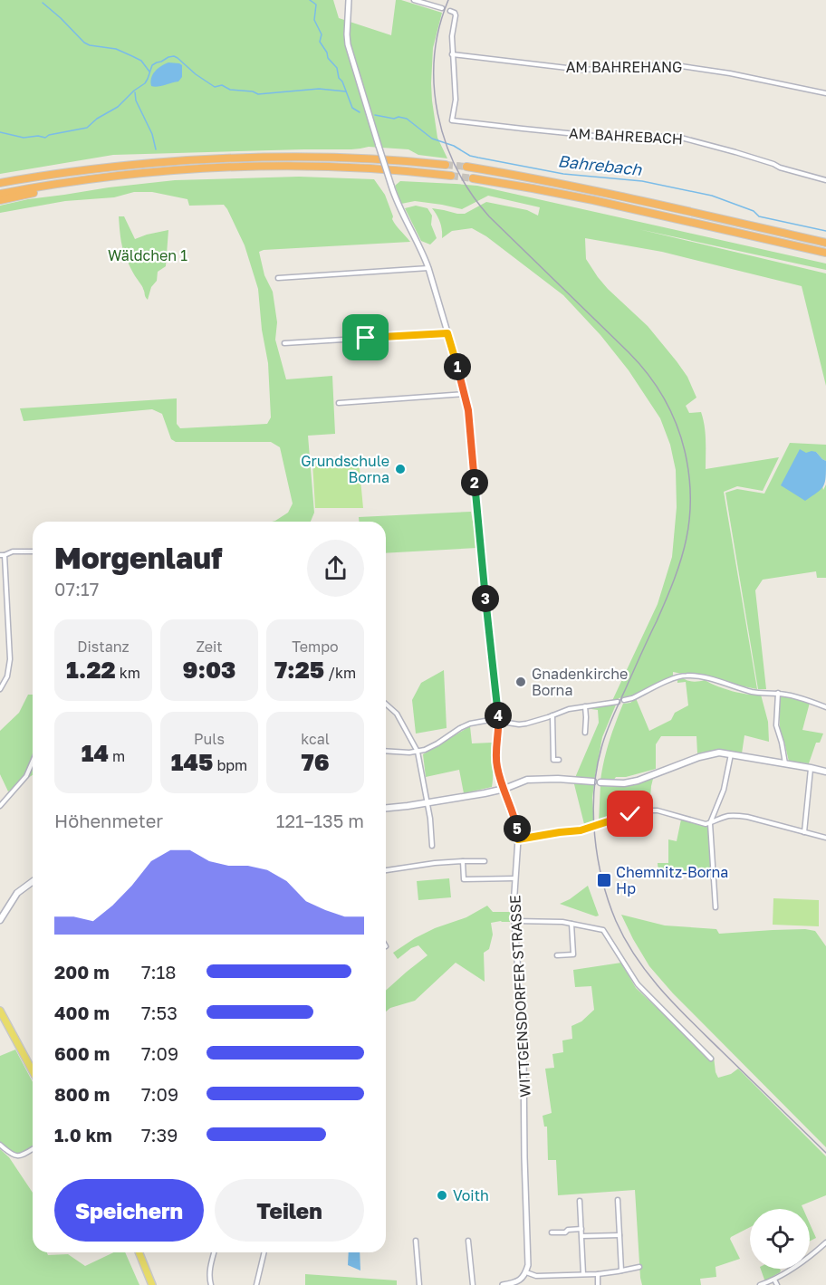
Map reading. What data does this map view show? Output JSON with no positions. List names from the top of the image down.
{
  "streets": {
    "street": ["AM BAHREHANG", "AM BAHREBACH", "WITTGENSDORFER STRASSE"]
  },
  "crossings": [
    ["AM BAHREHANG", "AM BAHREBACH"]
  ],
  "water": ["Bahrebach"],
  "parks": ["Wäldchen 1"],
  "places": {
    "other": ["Grundschule Borna", "Gnadenkirche Borna", "Voith"],
    "transit": ["Chemnitz-Borna Hp"]
  },
  "page": {
    "pins": [
      "1",
      "2",
      "3",
      "4",
      "5"
    ],
    "heading": ["Morgenlauf", "07:17"],
    "stats": [
      ["Distanz", "1.22 km"],
      ["Zeit", "9:03"],
      ["Tempo", "7:25 /km"],
      ["14 m"],
      ["Puls", "145 bpm"],
      ["kcal", "76"]
    ],
    "chart": ["Höhenmeter", "121–135 m"],
    "list": [
      {
        "name": "200 m",
        "note": "7:18"
      },
      {
        "name": "400 m",
        "note": "7:53"
      },
      {
        "name": "600 m",
        "note": "7:09"
      },
      {
        "name": "800 m",
        "note": "7:09"
      },
      {
        "name": "1.0 km",
        "note": "7:39"
      }
    ],
    "buttons": ["Speichern", "Teilen"]
  }
}
